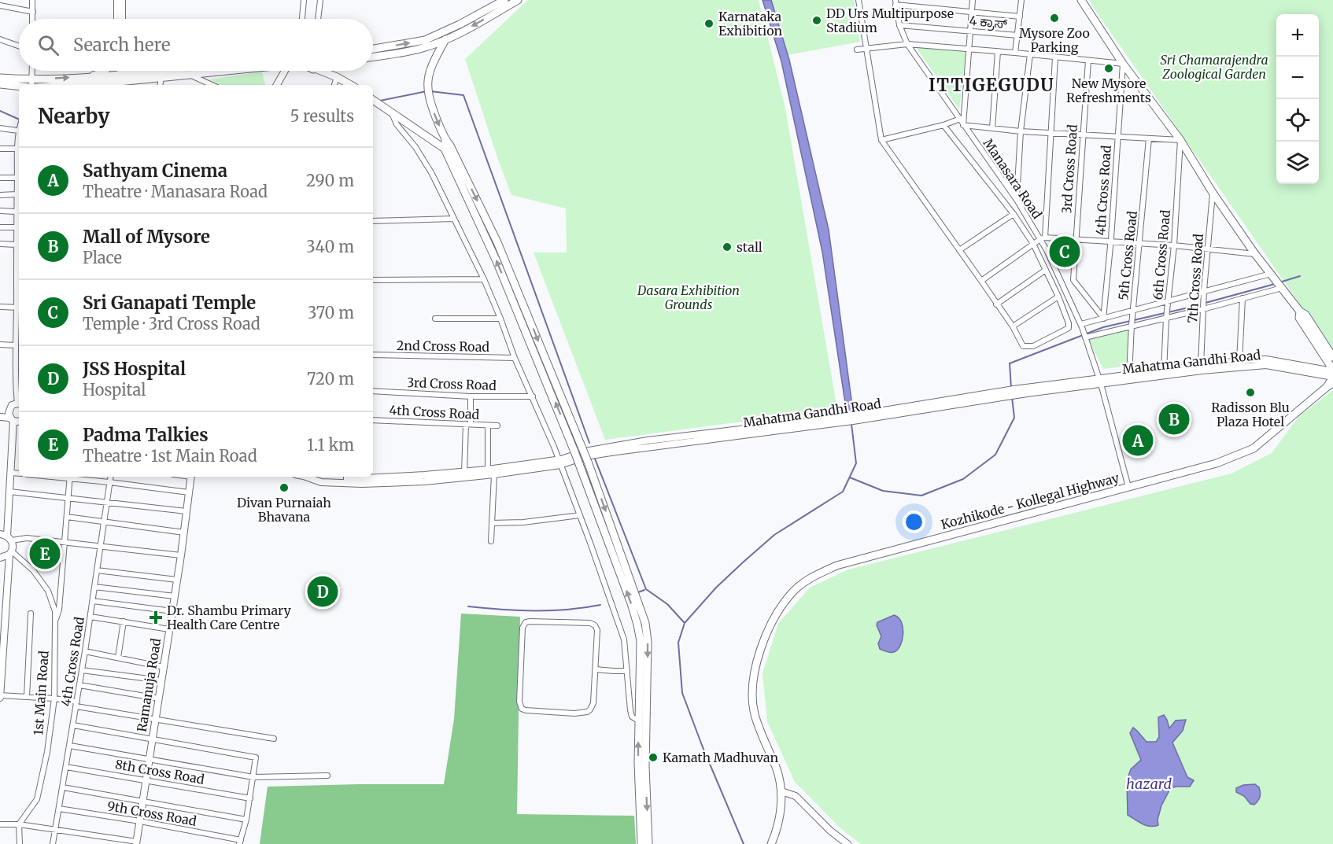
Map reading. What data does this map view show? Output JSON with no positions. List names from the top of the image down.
{
  "streets": {
    "main road": ["Mahatma Gandhi Road", "Kozhikode - Kollegal Highway", "Ramanuja Road"],
    "street": [
      "4 ಕ್ರಾಸ್",
      "3rd Cross Road",
      "Manasara Road",
      "4th Cross Road",
      "6th Cross Road",
      "5th Cross Road",
      "7th Cross Road",
      "2nd Cross Road",
      "1st Main Road",
      "8th Cross Road",
      "9th Cross Road"
    ]
  },
  "crossings": [
    ["4 ಕ್ರಾಸ್", "Manasara Road"],
    ["3rd Cross Road", "4th Cross Road"],
    ["Manasara Road", "Mahatma Gandhi Road"],
    ["Manasara Road", "Kozhikode - Kollegal Highway"],
    ["4th Cross Road", "8th Cross Road"],
    ["4th Cross Road", "9th Cross Road"],
    ["6th Cross Road", "Mahatma Gandhi Road"],
    ["5th Cross Road", "Mahatma Gandhi Road"],
    ["7th Cross Road", "Mahatma Gandhi Road"],
    ["Mahatma Gandhi Road", "Kozhikode - Kollegal Highway"],
    ["Ramanuja Road", "8th Cross Road"],
    ["Ramanuja Road", "9th Cross Road"]
  ],
  "districts": ["ITTIGEGUDU"],
  "water": ["hazard"],
  "parks": ["Sri Chamarajendra Zoological Garden", "Dasara Exhibition Grounds"],
  "places": {
    "other": [
      "Mysore Zoo Parking",
      "DD Urs Multipurpose Stadium",
      "Karnataka Exhibition",
      "New Mysore Refreshments",
      "stall",
      "Radisson Blu Plaza Hotel",
      "Divan Purnaiah Bhavana",
      "Kamath Madhuvan"
    ],
    "health": ["Dr. Shambu Primary Health Care Centre"]
  },
  "page": {
    "map_buttons": ["+", "−"],
    "search": "Search here",
    "heading": ["Nearby", "5 results"],
    "list": [
      {
        "mark": "A",
        "name": "Sathyam Cinema",
        "note": "Theatre · Manasara Road",
        "value": "290 m"
      },
      {
        "mark": "B",
        "name": "Mall of Mysore",
        "note": "Place",
        "value": "340 m"
      },
      {
        "mark": "C",
        "name": "Sri Ganapati Temple",
        "note": "Temple · 3rd Cross Road",
        "value": "370 m"
      },
      {
        "mark": "D",
        "name": "JSS Hospital",
        "note": "Hospital",
        "value": "720 m"
      },
      {
        "mark": "E",
        "name": "Padma Talkies",
        "note": "Theatre · 1st Main Road",
        "value": "1.1 km"
      }
    ],
    "pins": [
      "C",
      "B",
      "A",
      "E",
      "D"
    ]
  }
}
